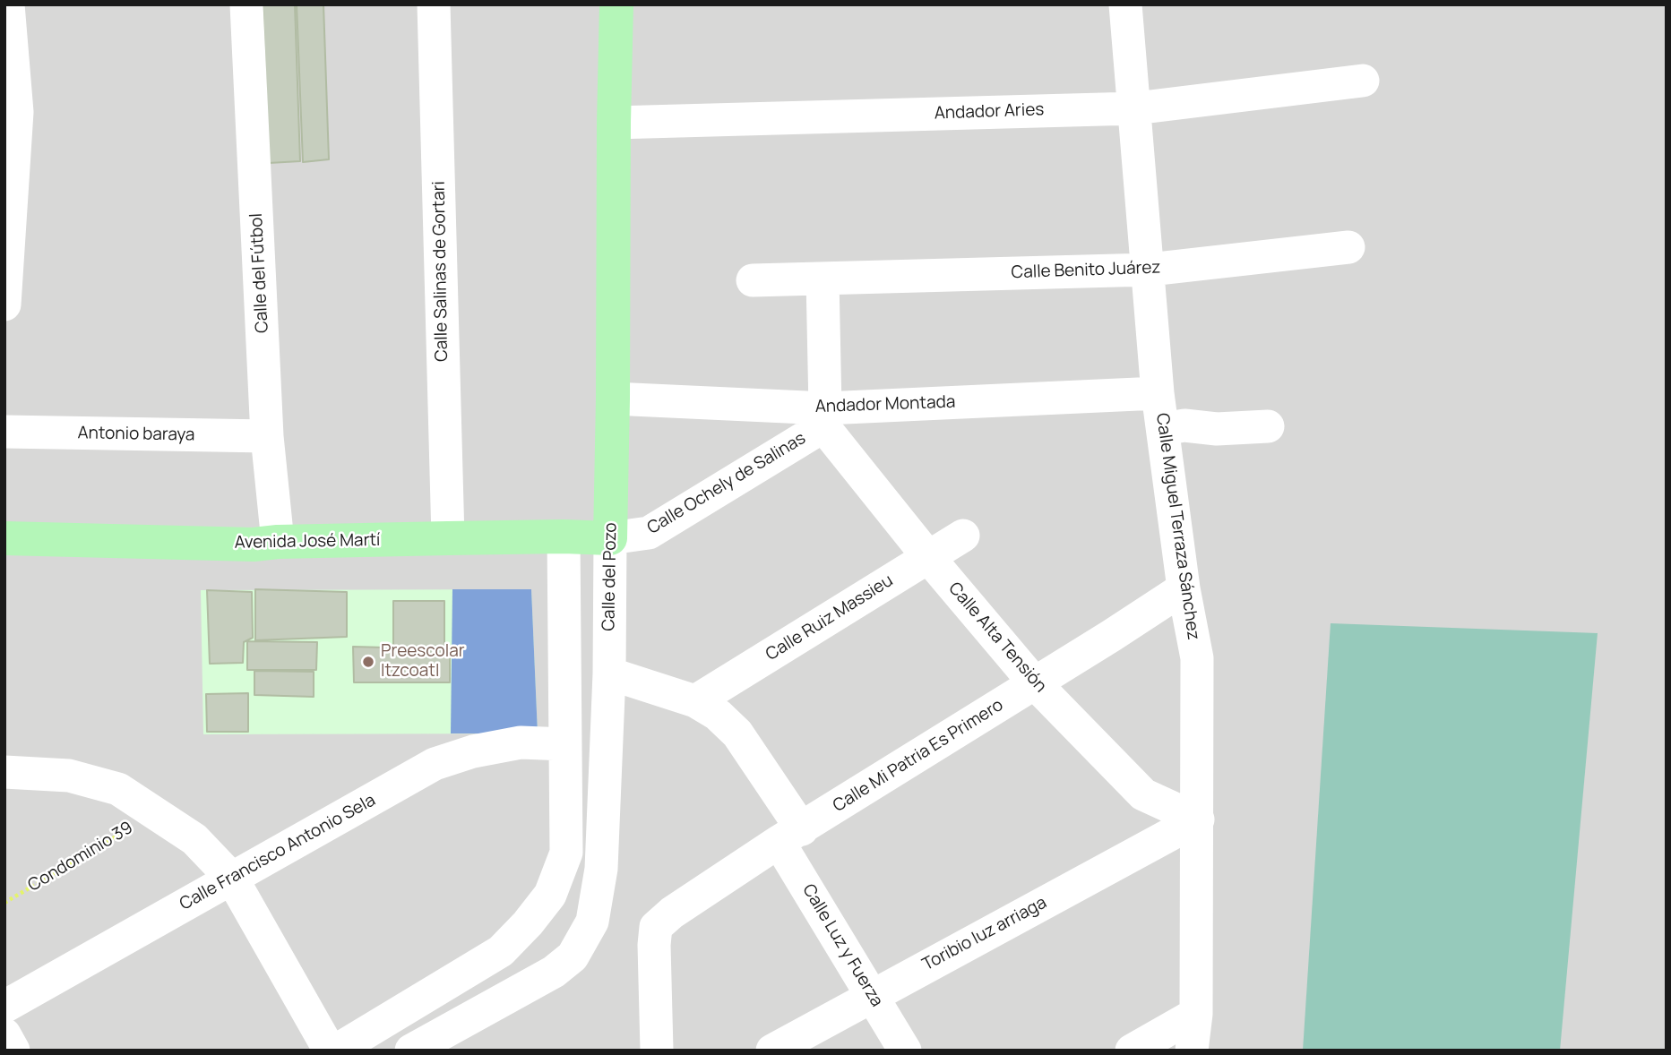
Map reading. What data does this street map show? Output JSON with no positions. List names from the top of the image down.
{
  "streets": {
    "main road": ["Avenida José Martí", "Calle del Pozo"],
    "street": [
      "Andador Aries",
      "Calle Benito Juárez",
      "Calle Salinas de Gortari",
      "Calle del Fútbol",
      "Andador Montada",
      "Antonio baraya",
      "Calle Ochely de Salinas",
      "Calle Miguel Terraza Sánchez",
      "Calle Ruiz Massieu",
      "Calle Alta Tensión",
      "Calle Mi Patria Es Primero",
      "Calle Francisco Antonio Sela",
      "Toribio luz arriaga",
      "Calle Luz y Fuerza"
    ],
    "path": ["Condominio 39"]
  },
  "crossings": [
    ["Andador Aries", "Calle Miguel Terraza Sánchez"],
    ["Andador Aries", "Calle del Pozo"],
    ["Calle Benito Juárez", "Calle Miguel Terraza Sánchez"],
    ["Calle Salinas de Gortari", "Avenida José Martí"],
    ["Calle del Fútbol", "Antonio baraya"],
    ["Calle del Fútbol", "Avenida José Martí"],
    ["Andador Montada", "Calle Ochely de Salinas"],
    ["Andador Montada", "Calle Miguel Terraza Sánchez"],
    ["Andador Montada", "Calle del Pozo"],
    ["Andador Montada", "Calle Alta Tensión"],
    ["Calle Ochely de Salinas", "Avenida José Martí"],
    ["Calle Ochely de Salinas", "Calle del Pozo"],
    ["Calle Ochely de Salinas", "Calle Alta Tensión"],
    ["Calle Miguel Terraza Sánchez", "Calle Alta Tensión"],
    ["Calle Miguel Terraza Sánchez", "Calle Mi Patria Es Primero"],
    ["Calle Miguel Terraza Sánchez", "Toribio luz arriaga"],
    ["Avenida José Martí", "Calle del Pozo"],
    ["Calle del Pozo", "Calle Luz y Fuerza"],
    ["Calle Ruiz Massieu", "Calle Alta Tensión"],
    ["Calle Ruiz Massieu", "Calle Luz y Fuerza"],
    ["Calle Alta Tensión", "Calle Mi Patria Es Primero"],
    ["Calle Alta Tensión", "Toribio luz arriaga"],
    ["Calle Mi Patria Es Primero", "Calle Luz y Fuerza"],
    ["Toribio luz arriaga", "Calle Luz y Fuerza"]
  ],
  "places": ["Preescolar Itzcoatl"]
}
